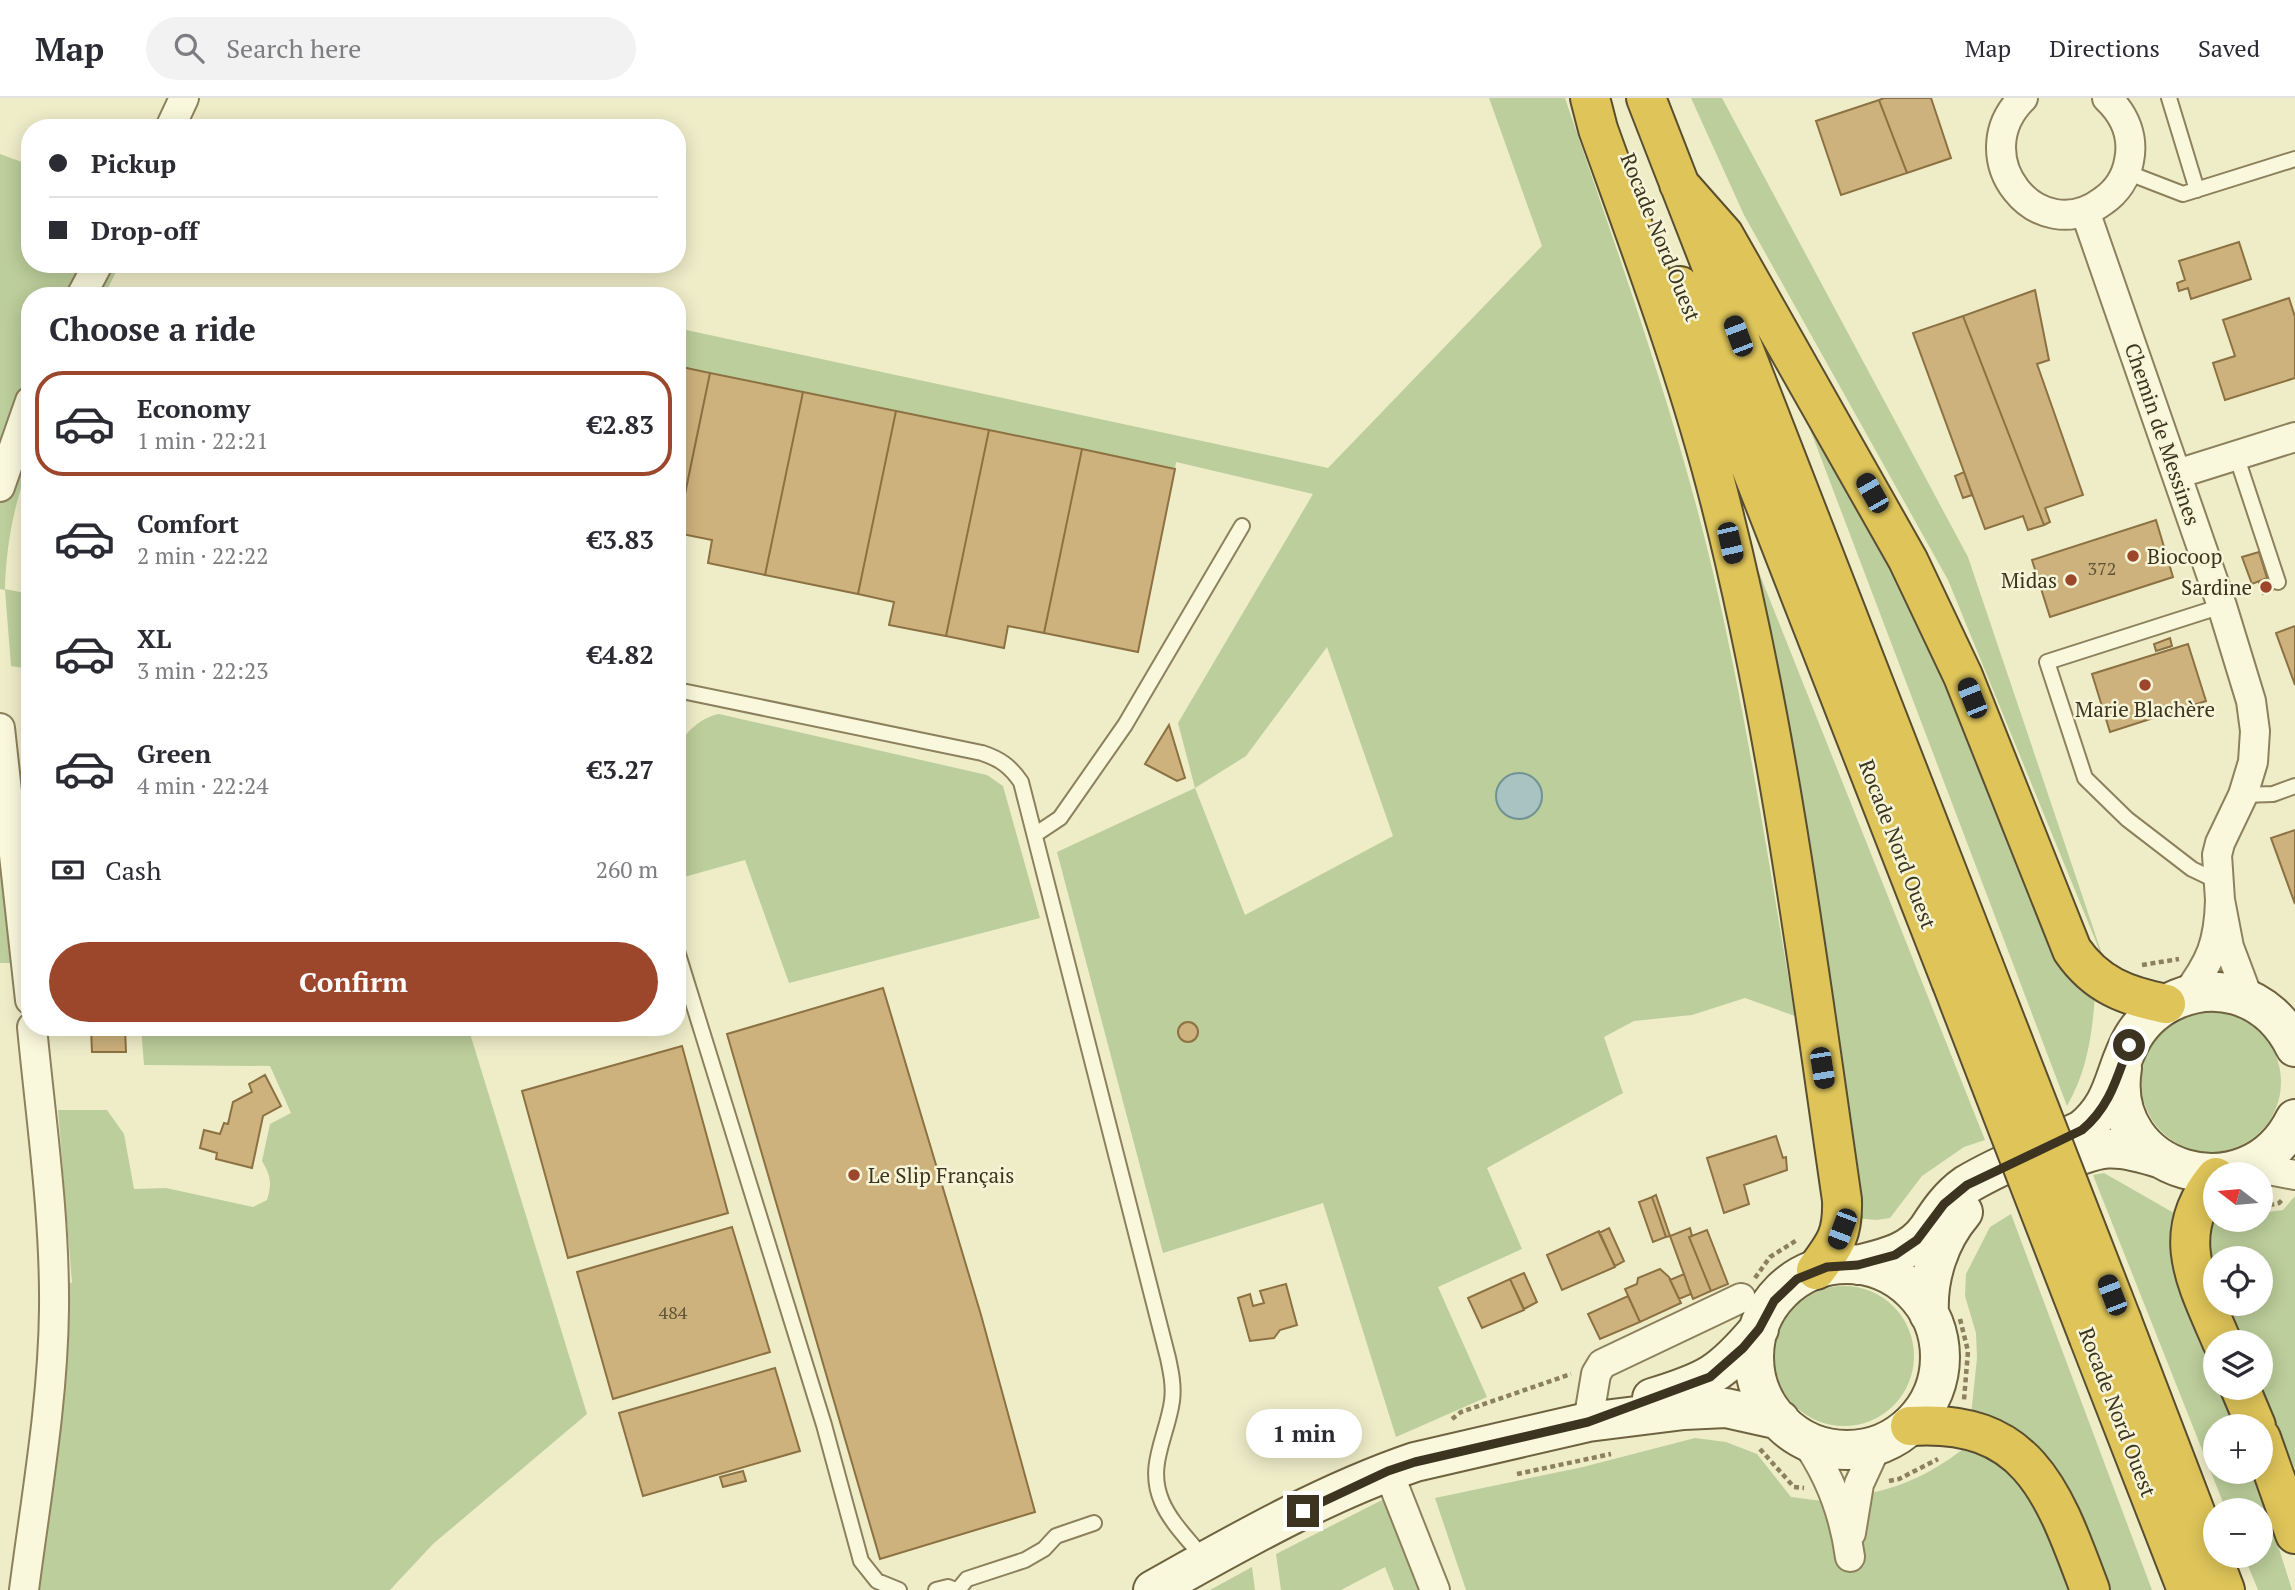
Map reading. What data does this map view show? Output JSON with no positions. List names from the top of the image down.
{
  "streets": {
    "highway": ["Rocade Nord Ouest"],
    "street": ["Chemin de Messines"]
  },
  "places": [
    "Biocoop",
    "Midas",
    "Sardine",
    "Marie Blachère",
    "Le Slip Français"
  ],
  "house_numbers": ["372", "484"],
  "north": "left",
  "page": {
    "header": "Map",
    "search": "Search here",
    "nav": ["Map", "Directions", "Saved"],
    "banner": ["Pickup", "Drop-off"],
    "heading": "Choose a ride",
    "list": [
      {
        "name": "Economy",
        "note": "1 min · 22:21",
        "value": "€2.83"
      },
      {
        "name": "Comfort",
        "note": "2 min · 22:22",
        "value": "€3.83"
      },
      {
        "name": "XL",
        "note": "3 min · 22:23",
        "value": "€4.82"
      },
      {
        "name": "Green",
        "note": "4 min · 22:24",
        "value": "€3.27"
      }
    ],
    "pay": ["Cash", "260 m"],
    "buttons": "Confirm",
    "map_buttons": ["+", "−"],
    "bubble": "1 min"
  }
}
